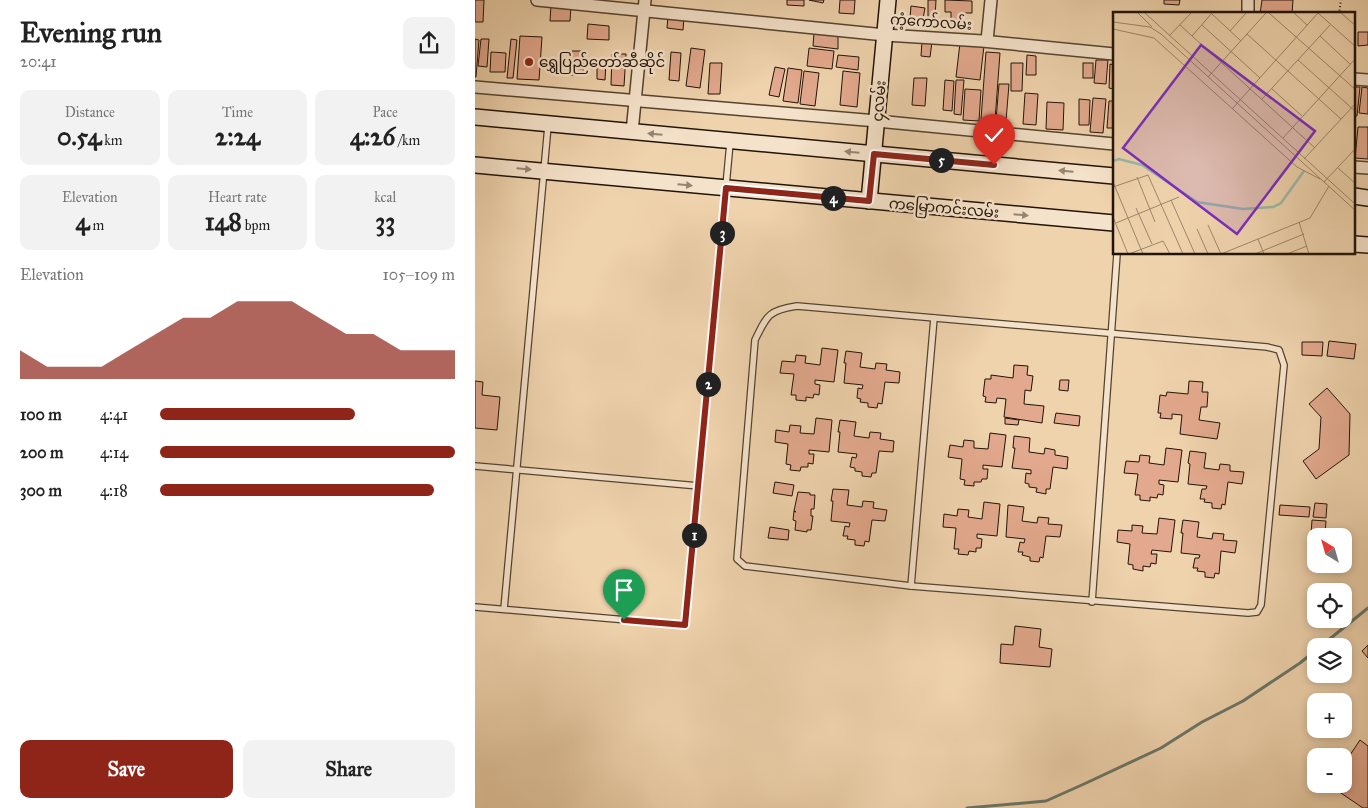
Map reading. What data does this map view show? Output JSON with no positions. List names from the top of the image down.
{
  "streets": {
    "main road": ["၄လမ်း", "ကမြောကင်းလမ်း"],
    "street": ["ကံ့ကော်လမ်း"]
  },
  "crossings": [
    ["ကံ့ကော်လမ်း", "၄လမ်း"],
    ["၄လမ်း", "ကမြောကင်းလမ်း"]
  ],
  "places": ["ရွှေပြည်တော်ဆီဆိုင်"],
  "north": "top left",
  "page": {
    "heading": ["Evening run", "20:41"],
    "stats": [
      ["Distance", "0.54 km"],
      ["Time", "2:24"],
      ["Pace", "4:26 /km"],
      ["Elevation", "4 m"],
      ["Heart rate", "148 bpm"],
      ["kcal", "33"]
    ],
    "pins": [
      "5",
      "4",
      "3",
      "2",
      "1"
    ],
    "chart": ["Elevation", "105–109 m"],
    "list": [
      {
        "name": "100 m",
        "note": "4:41"
      },
      {
        "name": "200 m",
        "note": "4:14"
      },
      {
        "name": "300 m",
        "note": "4:18"
      }
    ],
    "map_buttons": ["+", "−"],
    "buttons": ["Save", "Share"]
  }
}
